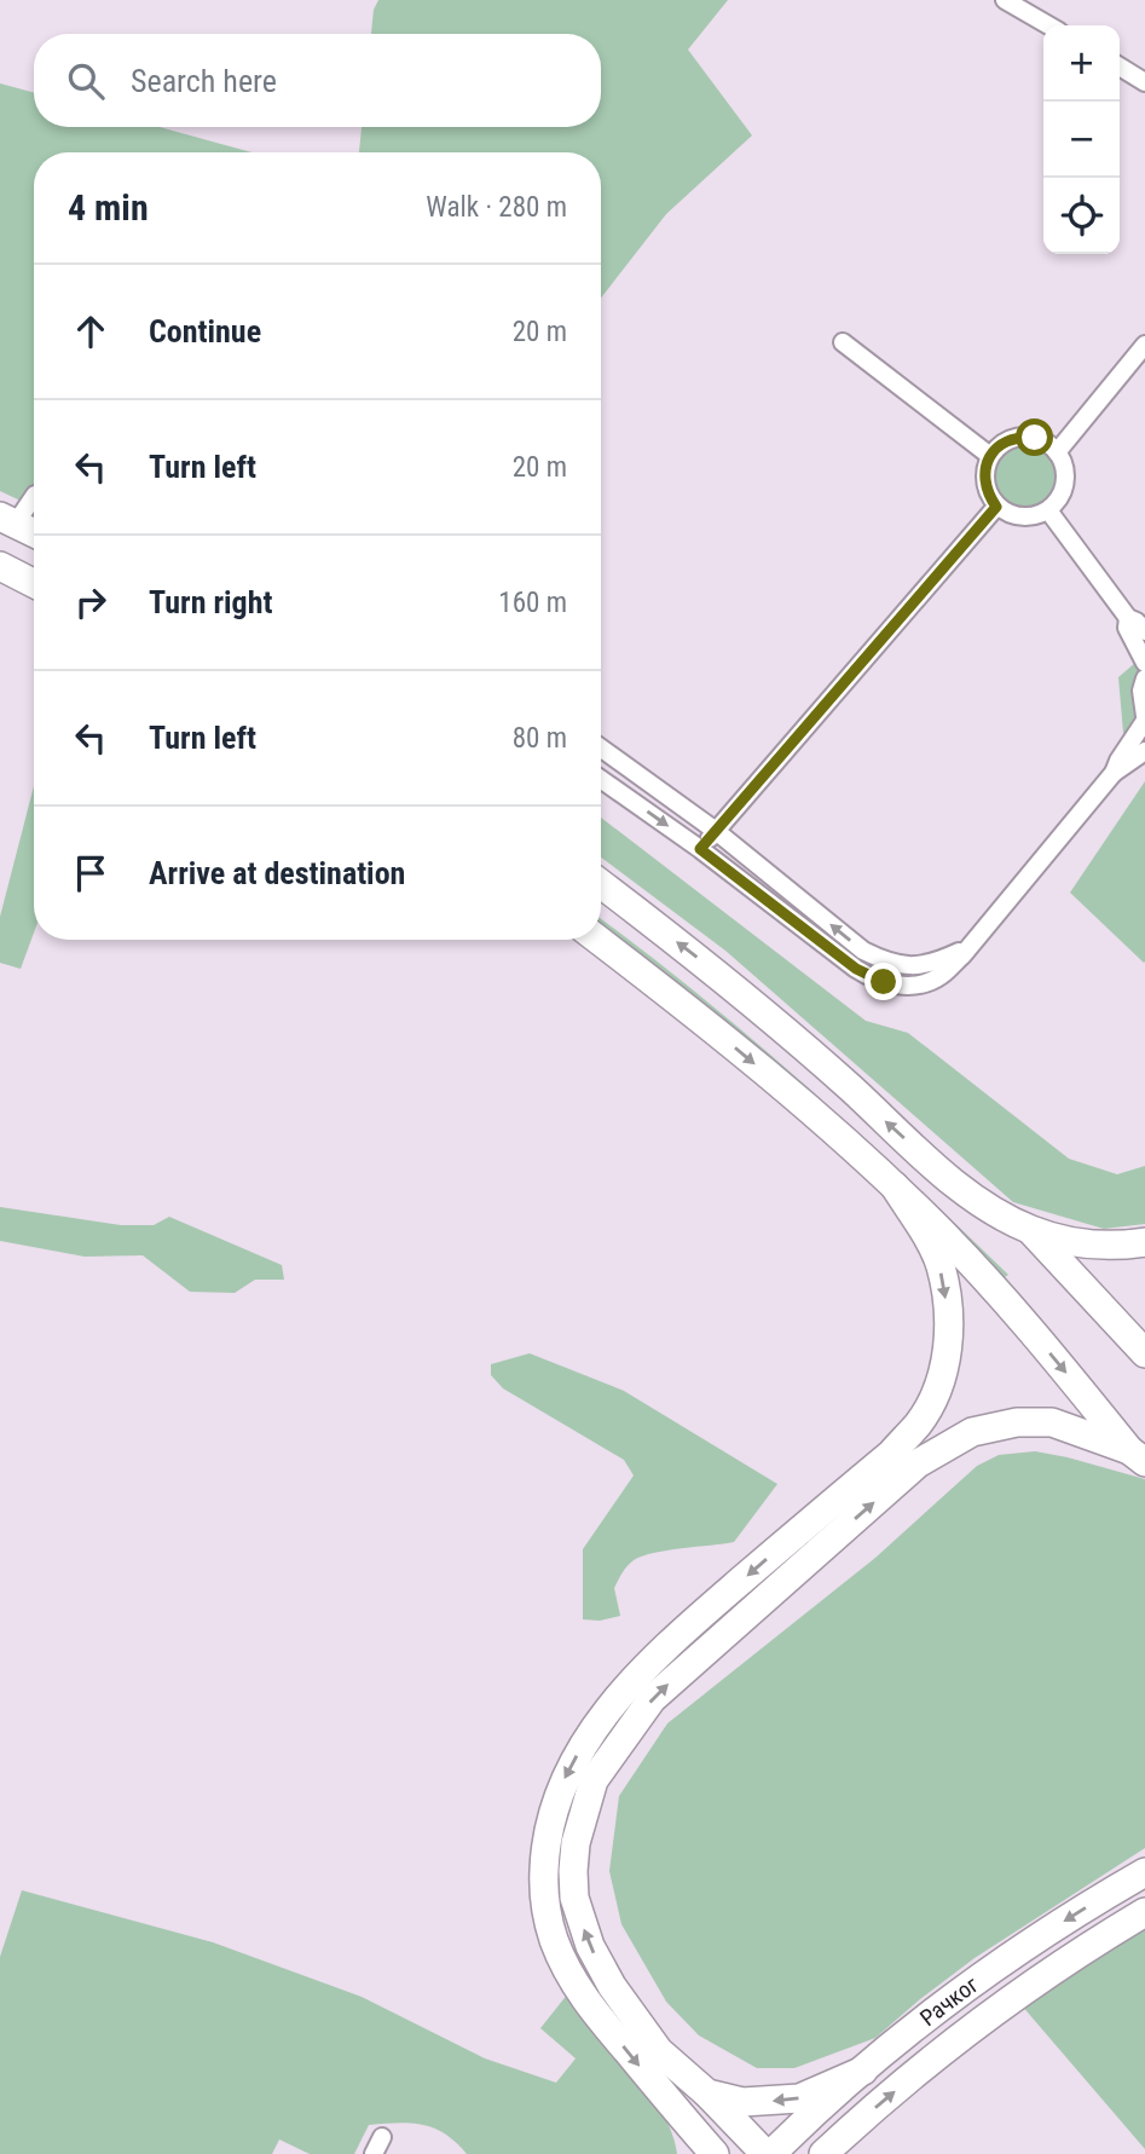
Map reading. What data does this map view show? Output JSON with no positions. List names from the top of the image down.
{
  "streets": {
    "main road": ["Рачког"]
  },
  "page": {
    "map_buttons": ["+", "−"],
    "search": "Search here",
    "heading": ["4 min", "Walk · 280 m"],
    "list": [
      ["Continue", "20 m"],
      ["Turn left", "20 m"],
      ["Turn right", "160 m"],
      ["Turn left", "80 m"],
      "Arrive at destination"
    ]
  }
}
